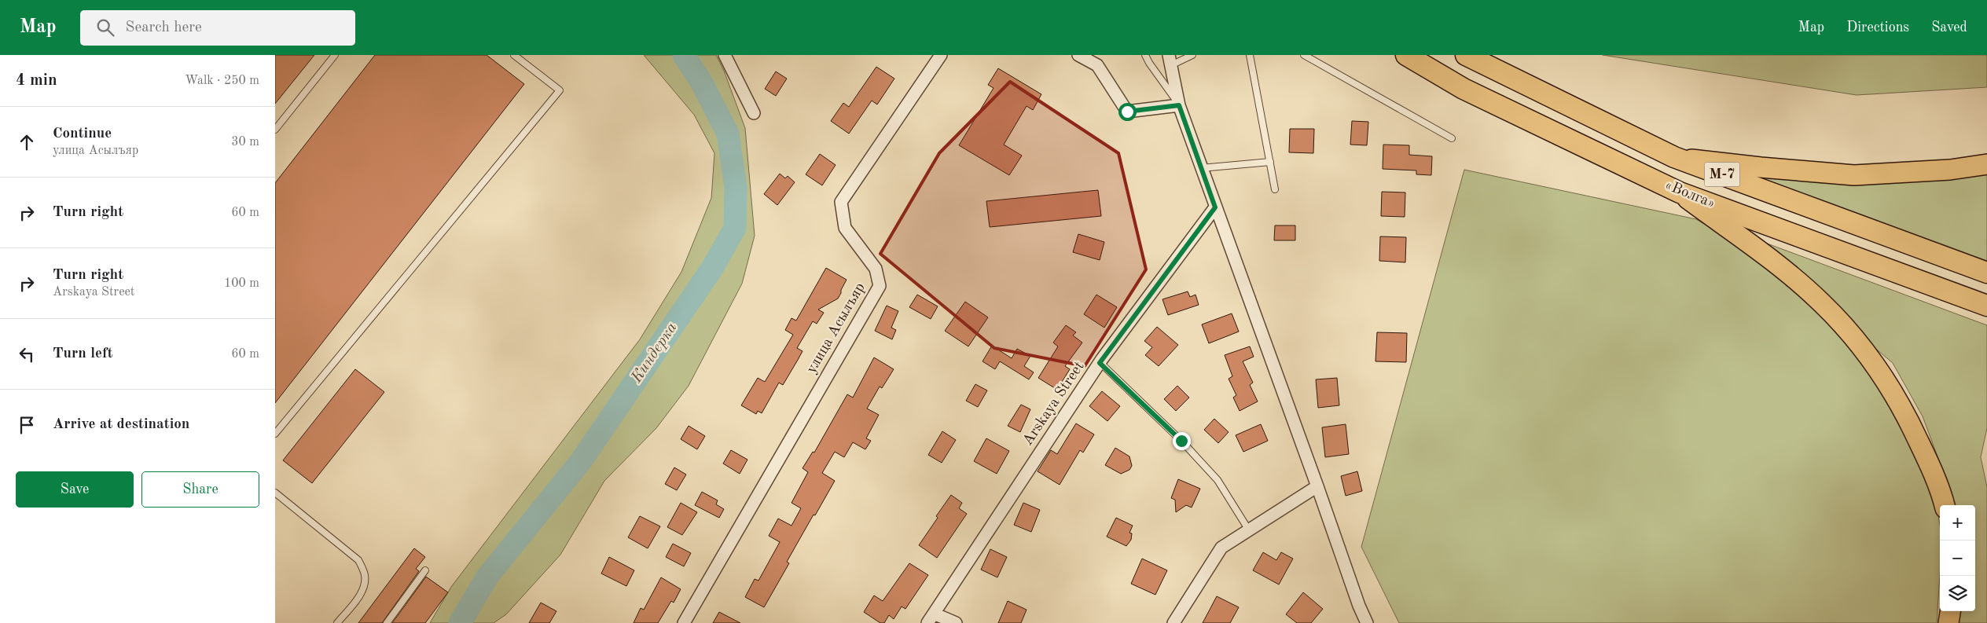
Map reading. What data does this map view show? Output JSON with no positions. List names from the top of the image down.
{
  "streets": {
    "highway": ["М-7", "«Волга»"],
    "street": ["улица Асылъяр", "Arskaya Street"]
  },
  "water": ["Киндерка"],
  "page": {
    "header": "Map",
    "search": "Search here",
    "nav": ["Map", "Directions", "Saved"],
    "heading": ["4 min", "Walk · 250 m"],
    "list": [
      ["Continue", "улица Асылъяр", "30 m"],
      ["Turn right", "60 m"],
      ["Turn right", "Arskaya Street", "100 m"],
      ["Turn left", "60 m"],
      "Arrive at destination"
    ],
    "buttons": ["Save", "Share"],
    "map_buttons": ["+", "−"]
  }
}
